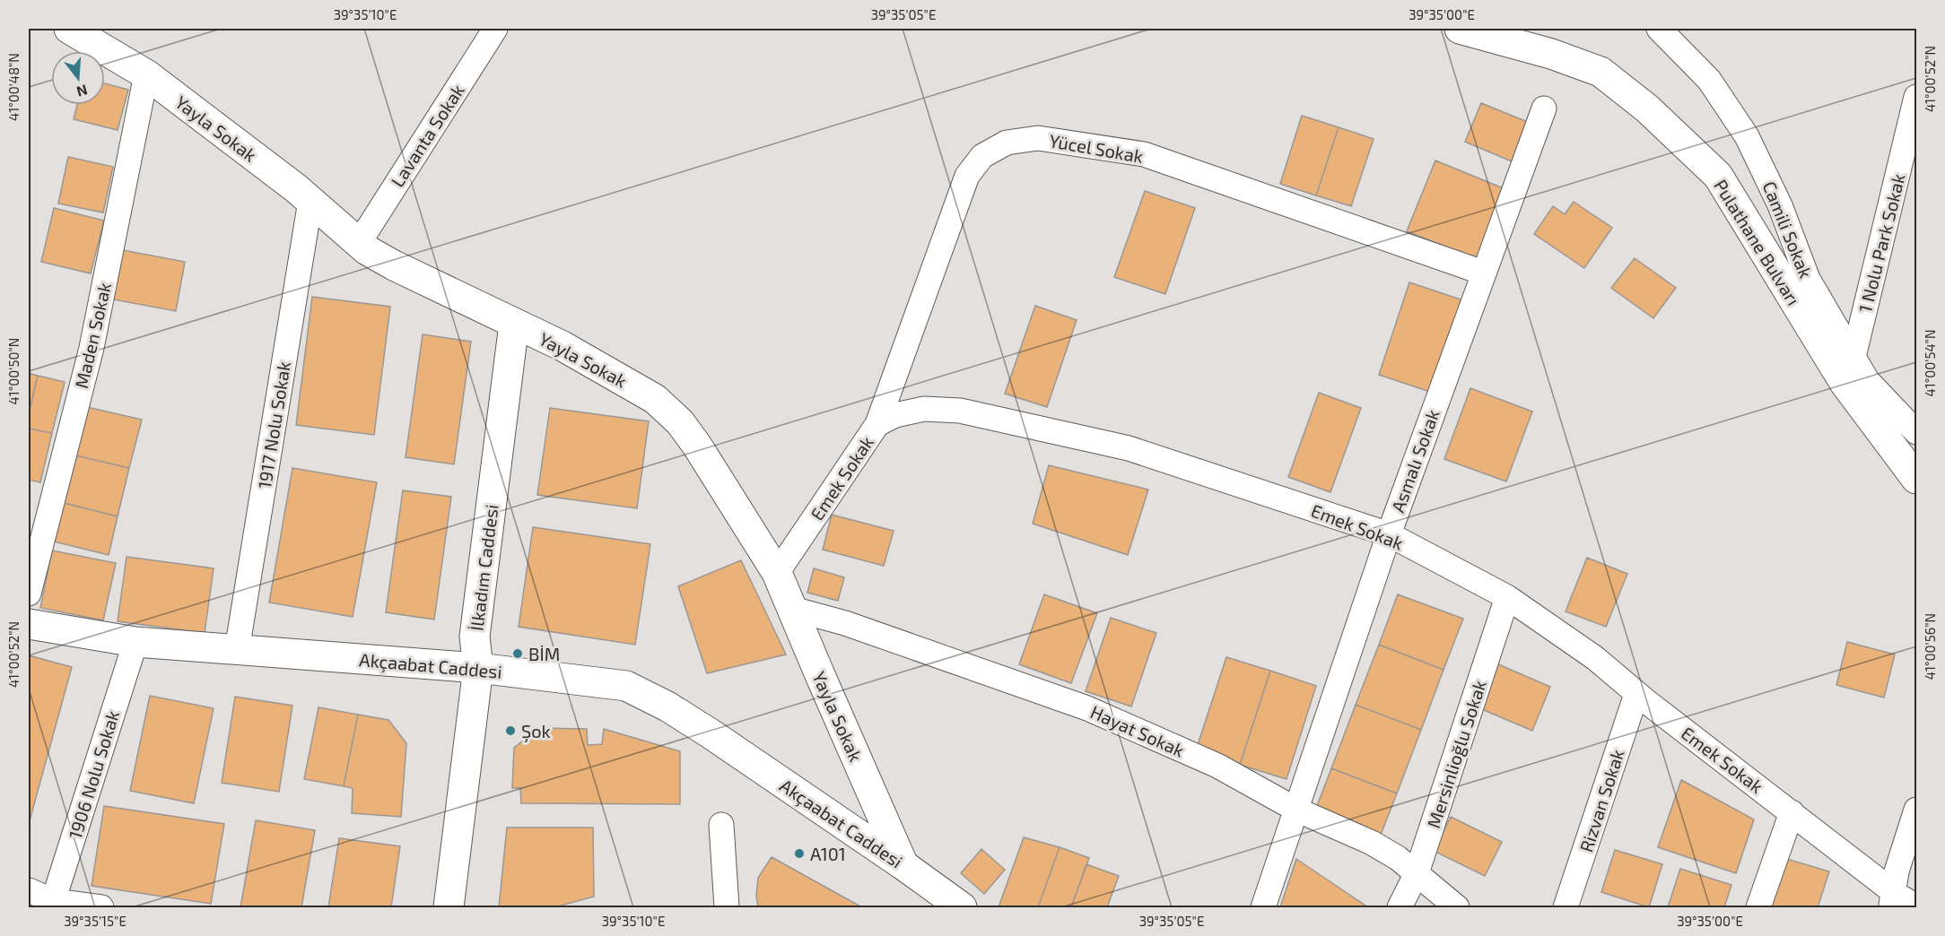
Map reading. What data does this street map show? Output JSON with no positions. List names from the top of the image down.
{
  "streets": {
    "street": [
      "Yayla Sokak",
      "Lavanta Sokak",
      "Yücel Sokak",
      "Camili Sokak",
      "Pulathane Bulvarı",
      "1 Nolu Park Sokak",
      "Maden Sokak",
      "1917 Nolu Sokak",
      "Asmalı Sokak",
      "Emek Sokak",
      "İlkadım Caddesi",
      "Akçaabat Caddesi",
      "Hayat Sokak",
      "Mersinlioğlu Sokak",
      "1906 Nolu Sokak",
      "Rizvan Sokak"
    ]
  },
  "crossings": [
    ["Yayla Sokak", "Lavanta Sokak"],
    ["Yayla Sokak", "Maden Sokak"],
    ["Yayla Sokak", "1917 Nolu Sokak"],
    ["Yayla Sokak", "Emek Sokak"],
    ["Yayla Sokak", "İlkadım Caddesi"],
    ["Yayla Sokak", "Akçaabat Caddesi"],
    ["Yayla Sokak", "Hayat Sokak"],
    ["Yücel Sokak", "Asmalı Sokak"],
    ["Yücel Sokak", "Emek Sokak"],
    ["Camili Sokak", "1 Nolu Park Sokak"],
    ["1917 Nolu Sokak", "Akçaabat Caddesi"],
    ["Asmalı Sokak", "Emek Sokak"],
    ["Asmalı Sokak", "Hayat Sokak"],
    ["Emek Sokak", "Mersinlioğlu Sokak"],
    ["Emek Sokak", "Rizvan Sokak"],
    ["İlkadım Caddesi", "Akçaabat Caddesi"],
    ["Akçaabat Caddesi", "1906 Nolu Sokak"],
    ["Hayat Sokak", "Mersinlioğlu Sokak"]
  ],
  "places": ["BİM", "Şok", "A101"],
  "north": "bottom",
  "coordinates": [
    "39°35'10\"E",
    "39°35'05\"E",
    "39°35'00\"E",
    "41°00'52\"N",
    "41°00'48\"N",
    "41°00'54\"N",
    "41°00'50\"N",
    "41°00'56\"N",
    "39°35'15\"E"
  ]
}
